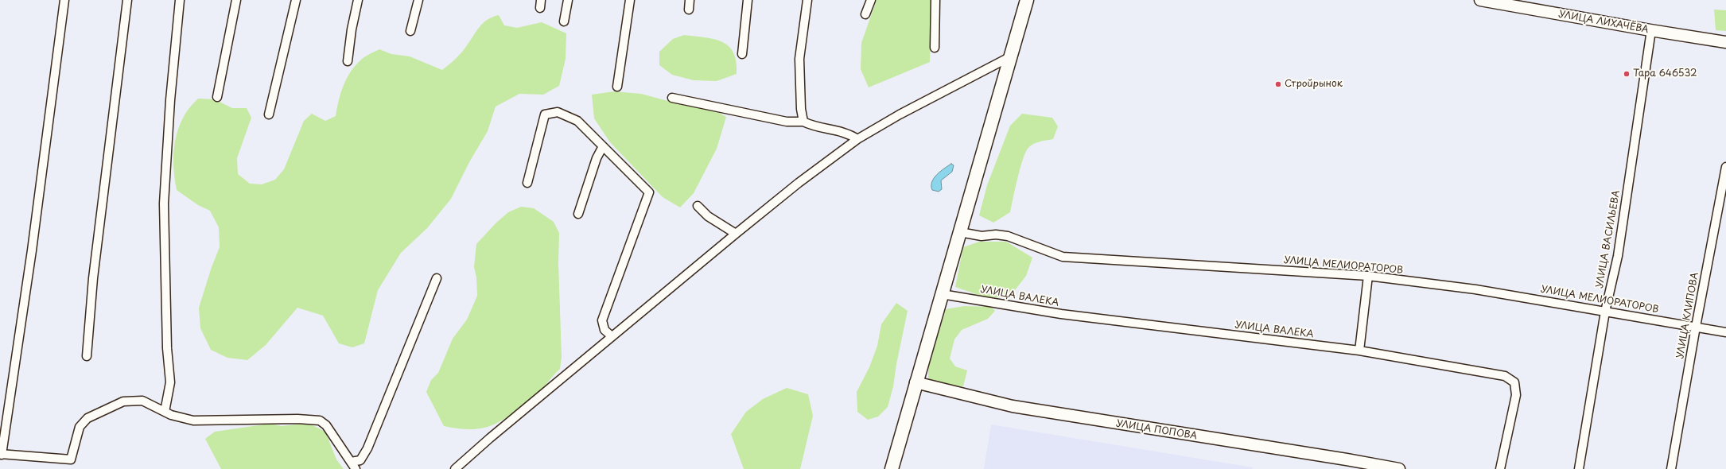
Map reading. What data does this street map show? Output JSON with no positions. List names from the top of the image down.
{
  "streets": {
    "street": [
      "УЛИЦА ЛИХАЧЁВА",
      "УЛИЦА ВАСИЛЬЕВА",
      "УЛИЦА МЕЛИОРАТОРОВ",
      "УЛИЦА ВАЛЕКА",
      "УЛИЦА КЛИПОВА",
      "УЛИЦА ПОПОВА"
    ]
  },
  "crossings": [
    ["УЛИЦА ЛИХАЧЁВА", "УЛИЦА ВАСИЛЬЕВА"],
    ["УЛИЦА ВАСИЛЬЕВА", "УЛИЦА МЕЛИОРАТОРОВ"],
    ["УЛИЦА МЕЛИОРАТОРОВ", "УЛИЦА КЛИПОВА"]
  ],
  "places": ["Тара 646532", "Стройрынок"]
}
